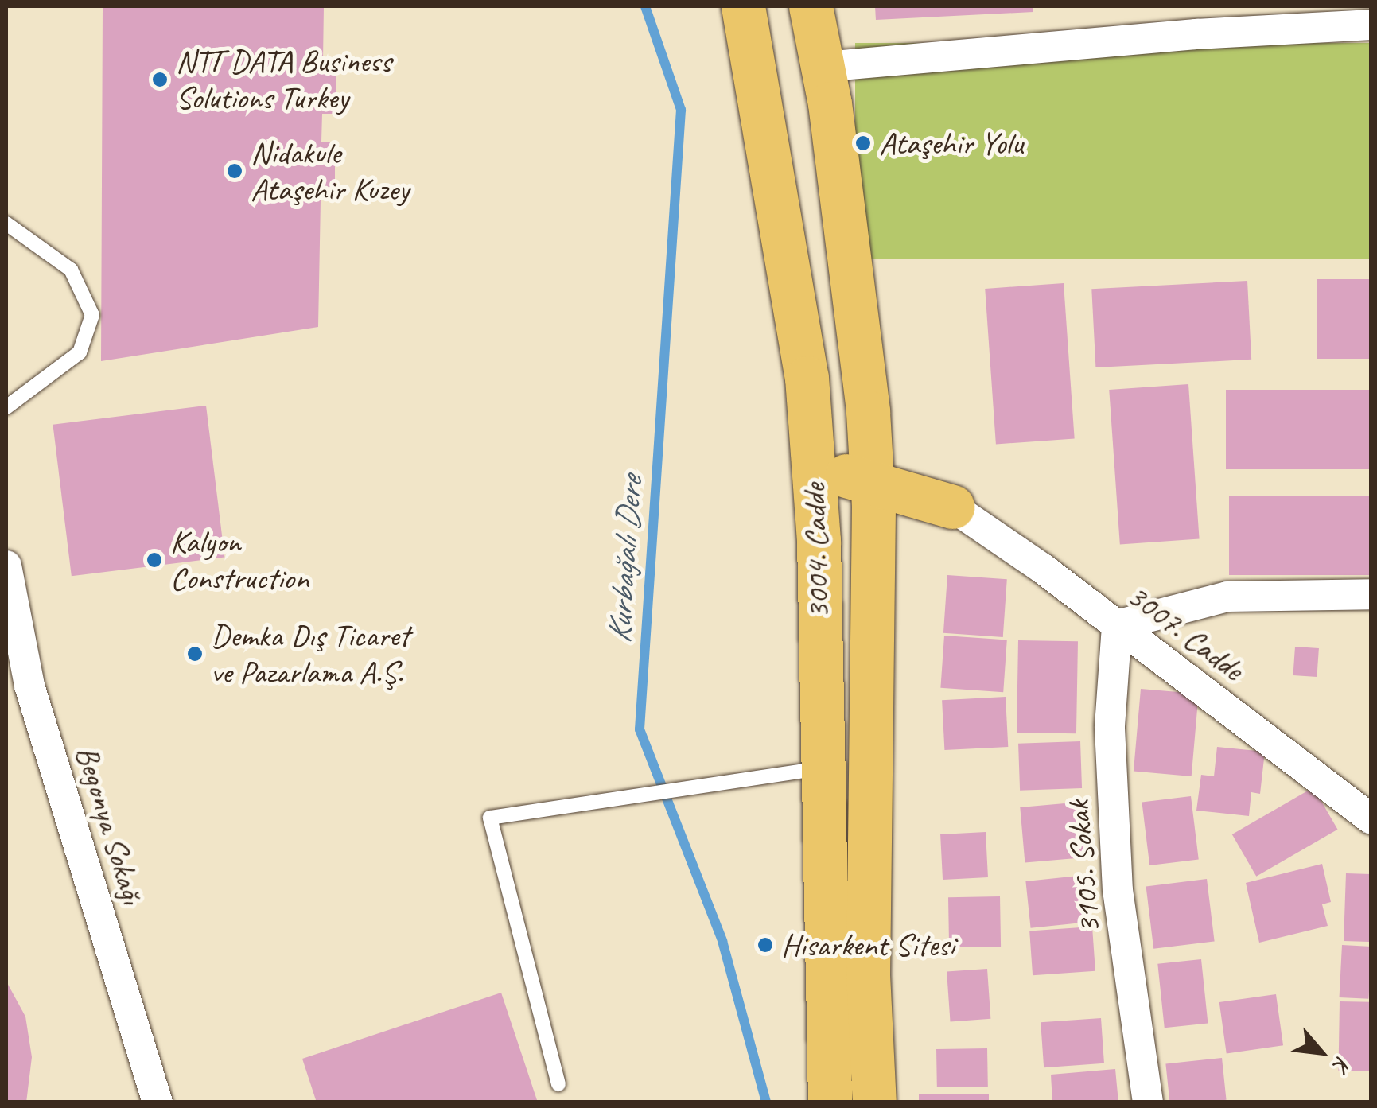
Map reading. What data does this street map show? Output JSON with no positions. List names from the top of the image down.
{
  "streets": {
    "main road": ["3004. Cadde"],
    "street": ["3007. Cadde", "Begonya Sokağı", "3105. Sokak"]
  },
  "crossings": [
    ["3007. Cadde", "3105. Sokak"]
  ],
  "water": ["Kurbağalı Dere"],
  "places": [
    "NTT DATA Business Solutions Turkey",
    "Ataşehir Yolu",
    "Nidakule Ataşehir Kuzey",
    "Kalyon Construction",
    "Demka Dış Ticaret ve Pazarlama A.Ş.",
    "Hisarkent Sitesi"
  ],
  "north": "bottom right"
}
